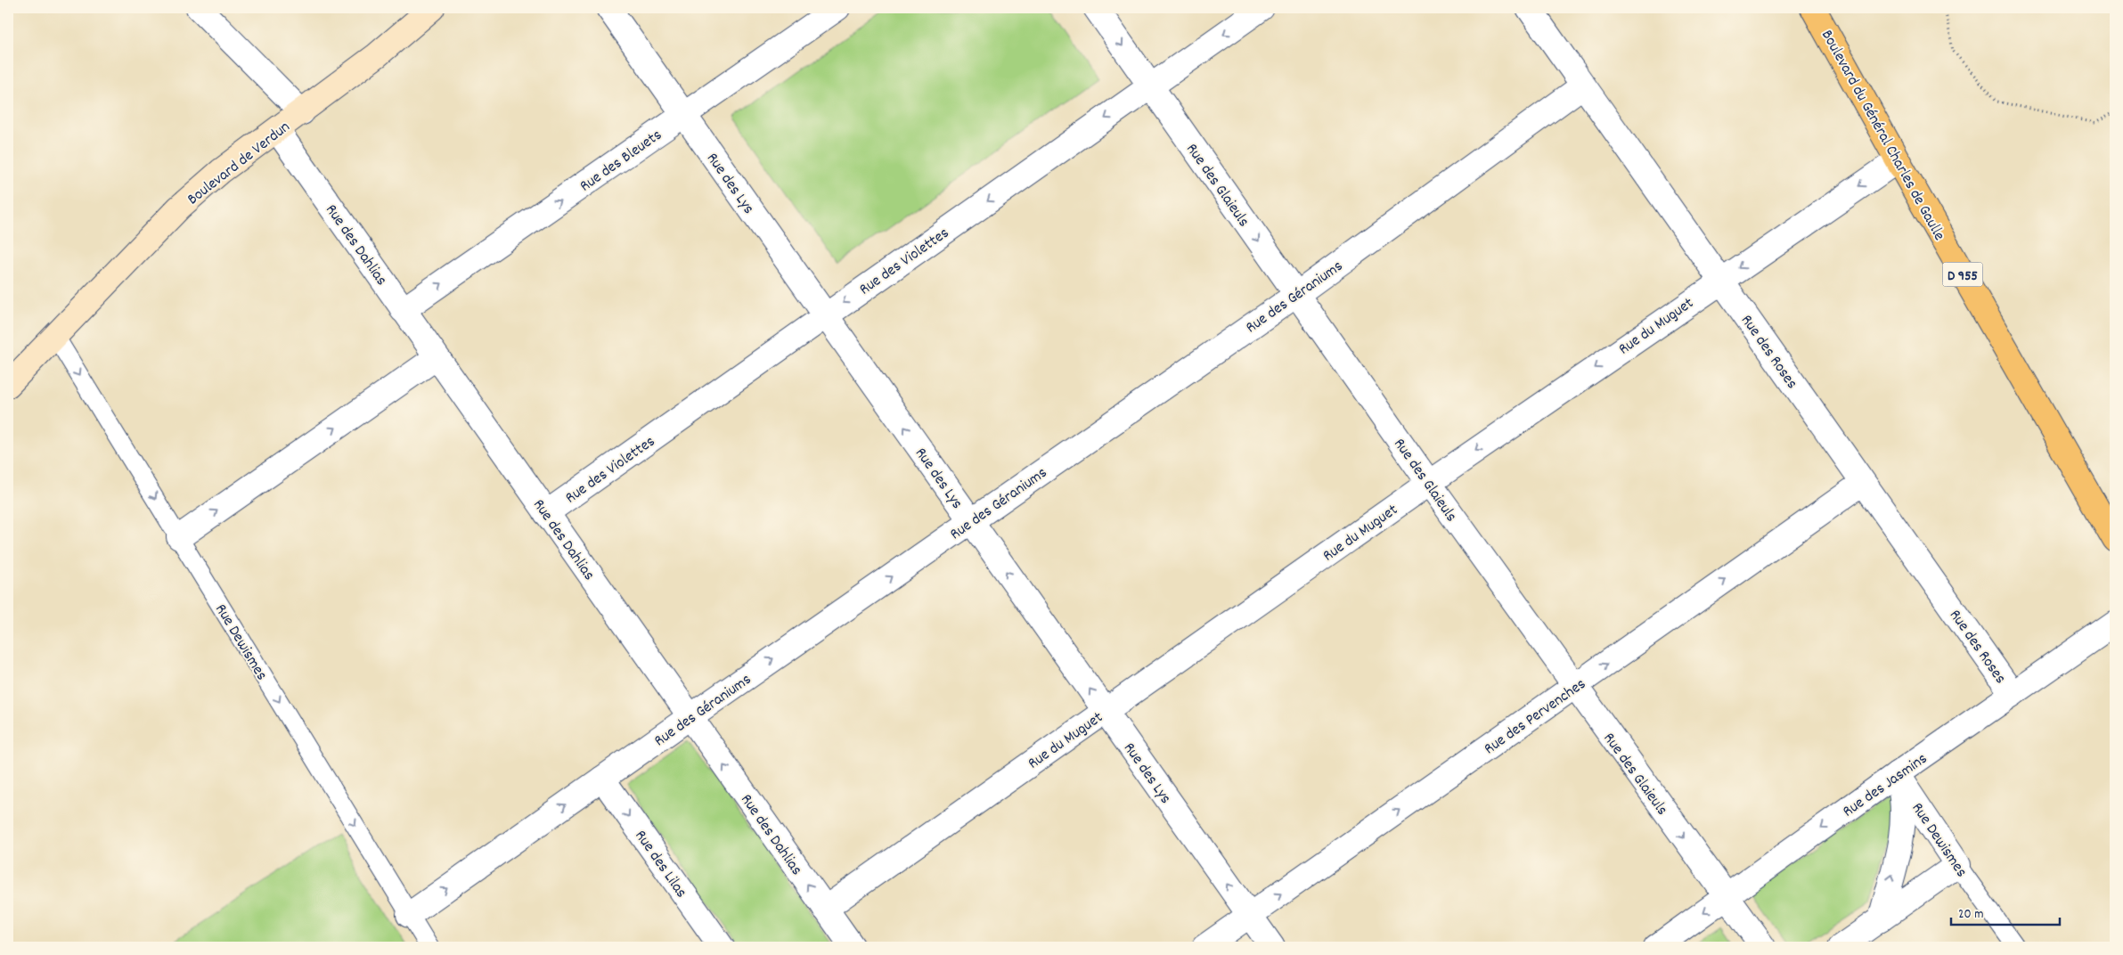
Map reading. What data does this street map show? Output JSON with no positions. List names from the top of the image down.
{
  "streets": {
    "main road": ["Boulevard du Général Charles de Gaulle", "D 955"],
    "street": [
      "Rue des Bleuets",
      "Boulevard de Verdun",
      "Rue des Lys",
      "Rue des Glaieuls",
      "Rue des Dahlias",
      "Rue des Violettes",
      "Rue des Géraniums",
      "Rue du Muguet",
      "Rue des Roses",
      "Rue Dewismes",
      "Rue des Pervenches",
      "Rue des Jasmins",
      "Rue des Lilas"
    ]
  },
  "crossings": [
    ["Boulevard du Général Charles de Gaulle", "Rue du Muguet"],
    ["Rue des Bleuets", "Rue des Lys"],
    ["Rue des Bleuets", "Rue des Dahlias"],
    ["Boulevard de Verdun", "Rue des Dahlias"],
    ["Boulevard de Verdun", "Rue Dewismes"],
    ["Rue des Lys", "Rue des Violettes"],
    ["Rue des Lys", "Rue des Géraniums"],
    ["Rue des Lys", "Rue du Muguet"],
    ["Rue des Lys", "Rue des Pervenches"],
    ["Rue des Glaieuls", "Rue des Violettes"],
    ["Rue des Glaieuls", "Rue des Géraniums"],
    ["Rue des Glaieuls", "Rue du Muguet"],
    ["Rue des Glaieuls", "Rue des Pervenches"],
    ["Rue des Glaieuls", "Rue des Jasmins"],
    ["Rue des Dahlias", "Rue des Violettes"],
    ["Rue des Dahlias", "Rue des Géraniums"],
    ["Rue des Dahlias", "Rue du Muguet"],
    ["Rue des Géraniums", "Rue des Roses"],
    ["Rue des Géraniums", "Rue Dewismes"],
    ["Rue des Géraniums", "Rue des Lilas"],
    ["Rue du Muguet", "Rue des Roses"],
    ["Rue des Roses", "Rue des Pervenches"],
    ["Rue des Roses", "Rue des Jasmins"],
    ["Rue Dewismes", "Rue des Jasmins"]
  ],
  "one_way": [
    "Rue des Bleuets",
    "Rue des Lys",
    "Rue des Glaieuls",
    "Rue des Violettes",
    "Rue des Géraniums",
    "Rue du Muguet",
    "Rue Dewismes",
    "Rue des Pervenches",
    "Rue des Lilas"
  ],
  "scale_bar": "20 m"
}
